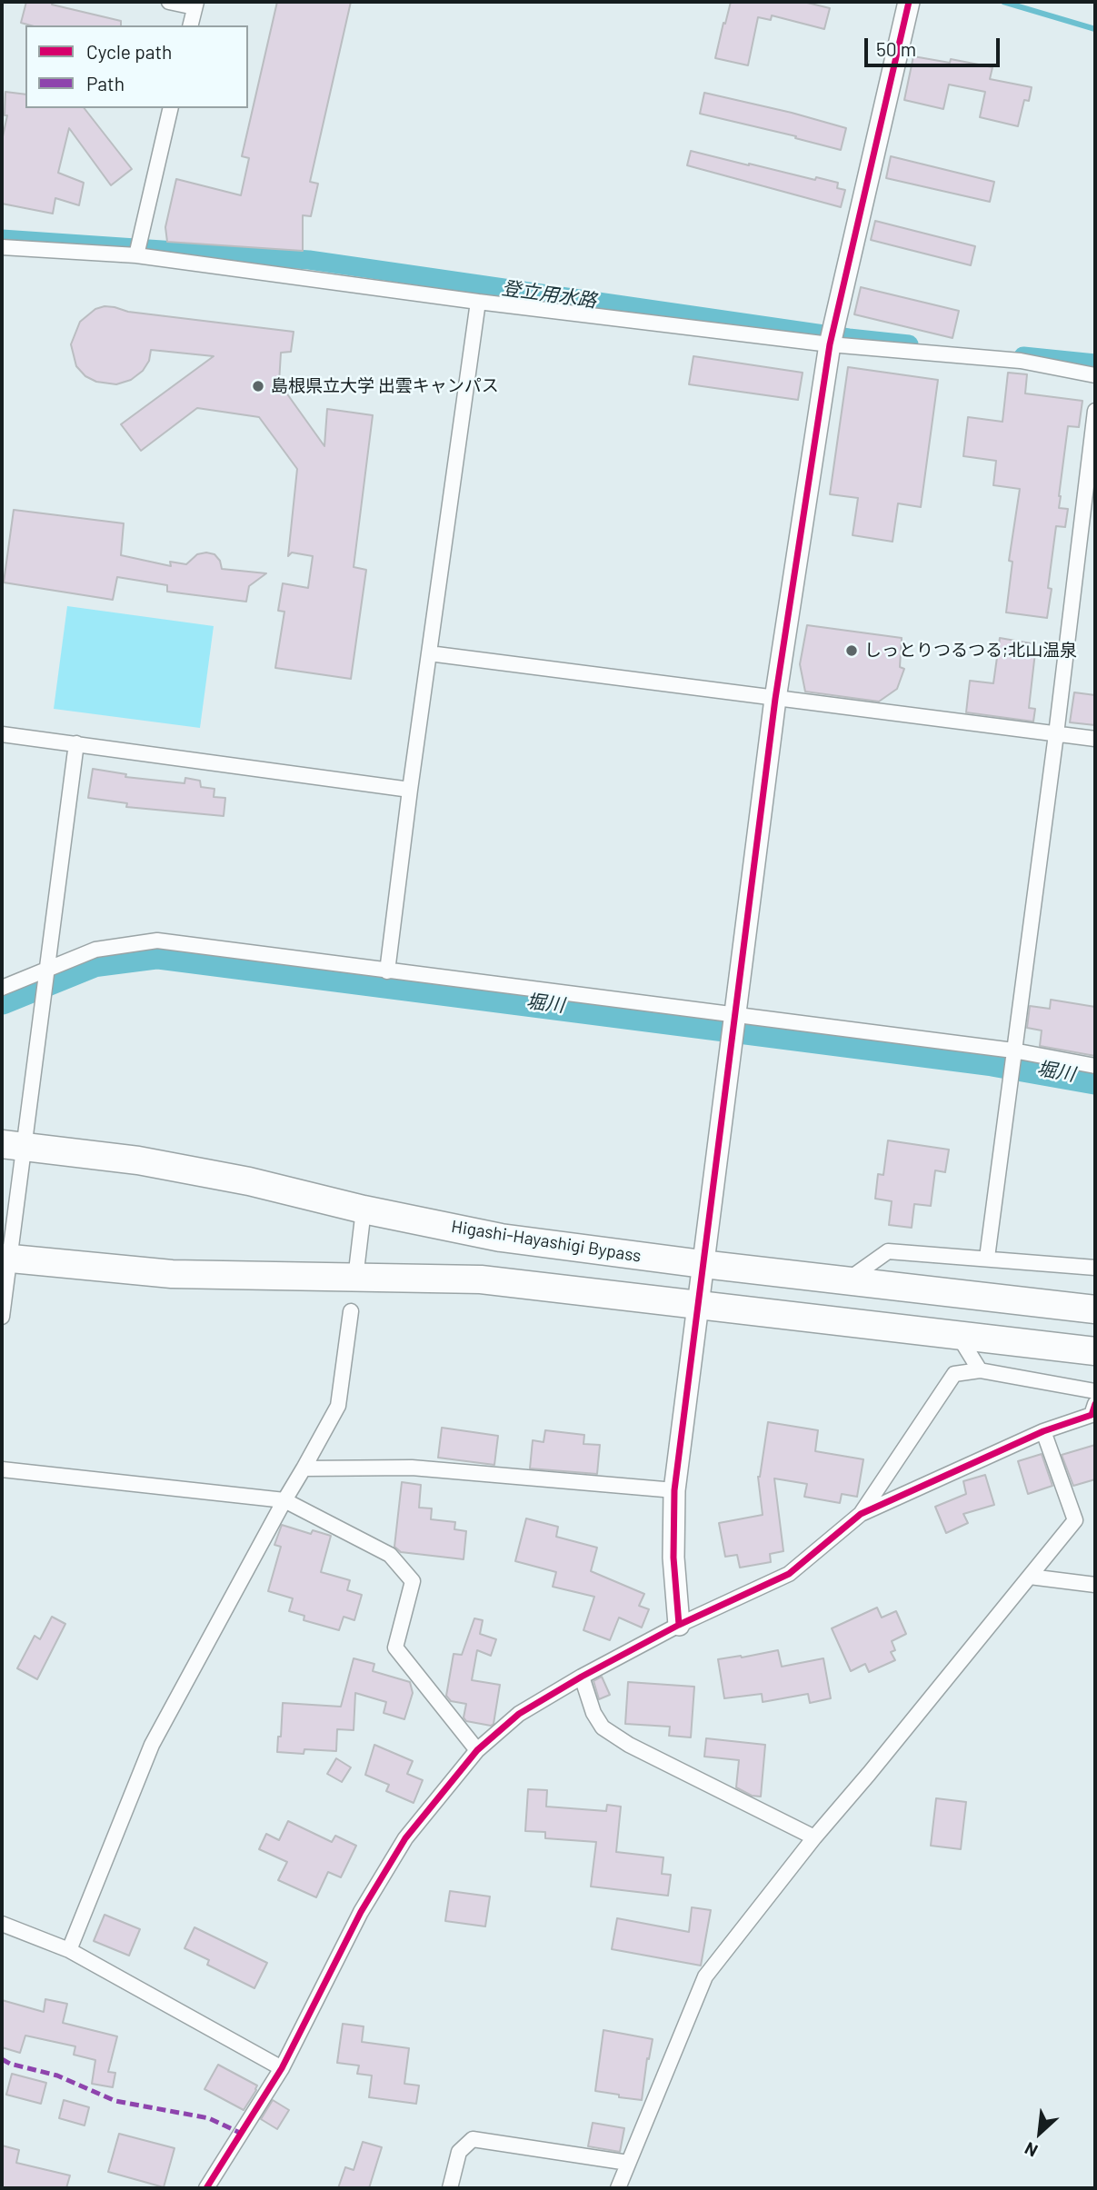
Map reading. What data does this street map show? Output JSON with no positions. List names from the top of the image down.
{
  "streets": {
    "highway": ["Higashi-Hayashigi Bypass"]
  },
  "water": ["登立用水路", "堀川"],
  "places": ["島根県立大学 出雲キャンパス", "しっとりつるつる;北山温泉"],
  "legend": ["Cycle path", "Path"],
  "scale_bar": "50 m",
  "north": "bottom left"
}
